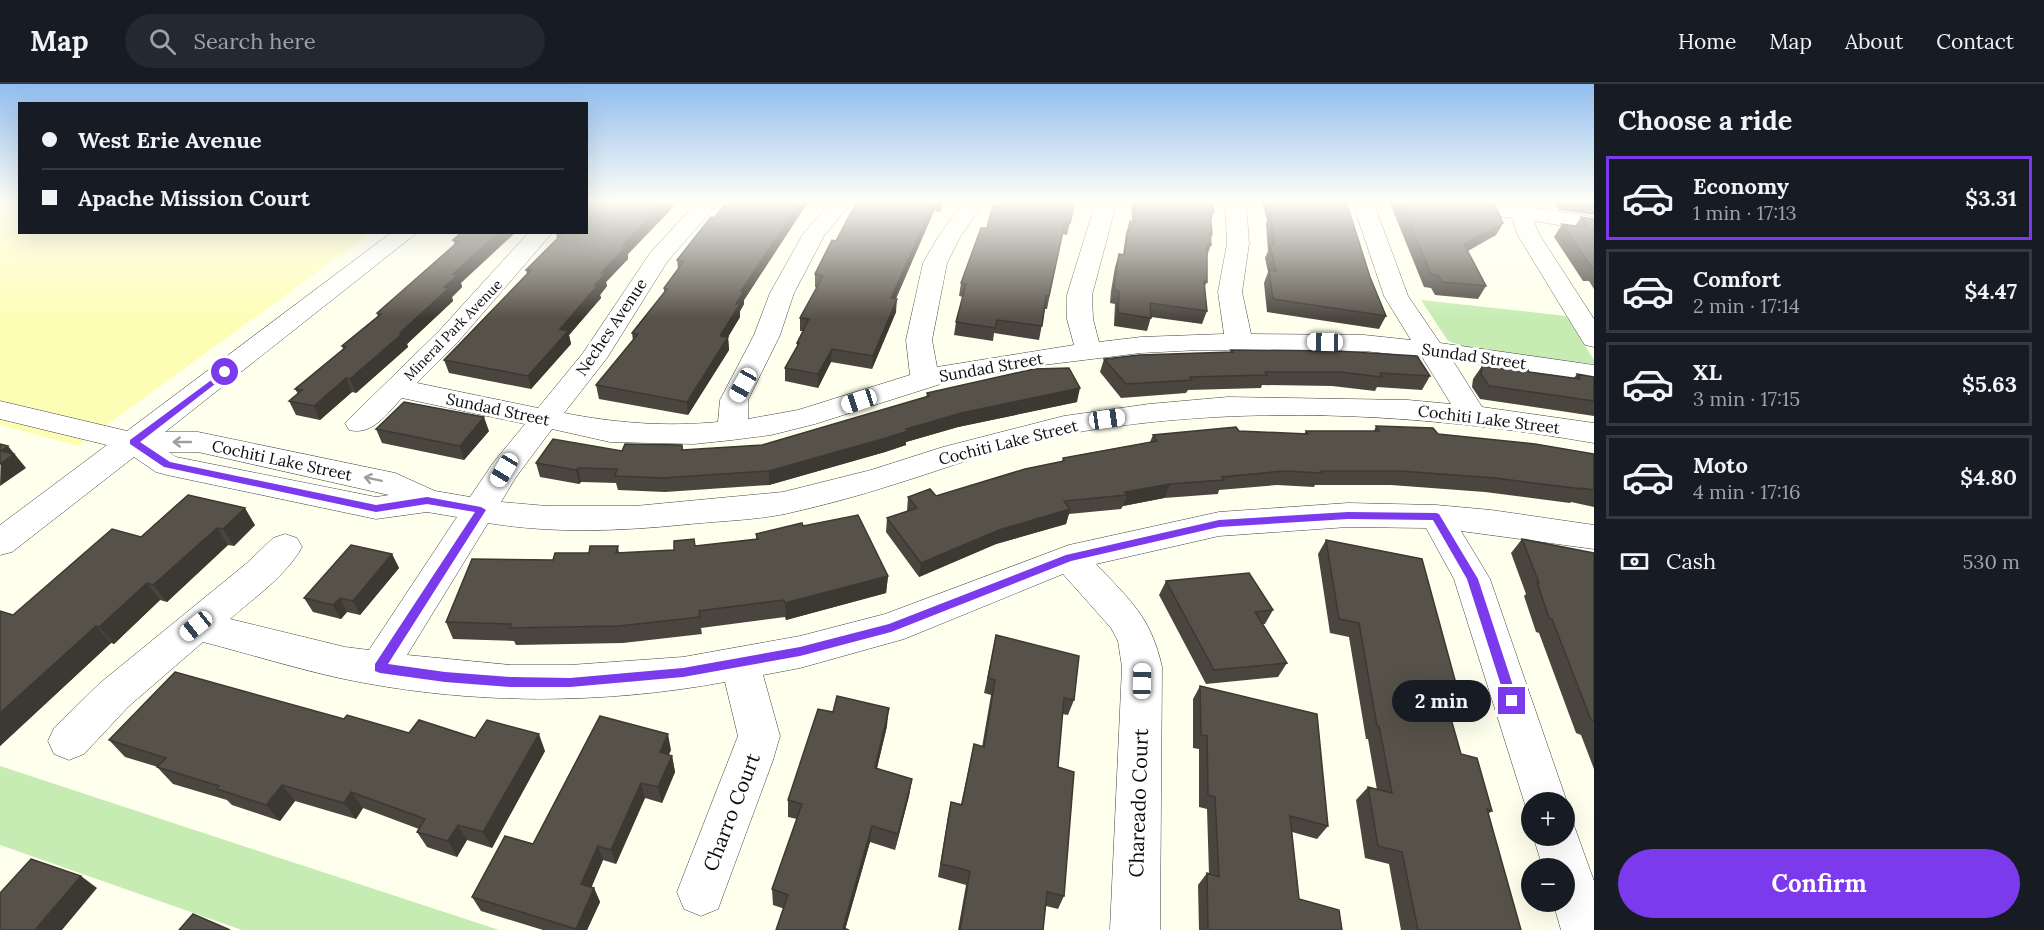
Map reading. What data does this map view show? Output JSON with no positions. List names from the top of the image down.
{
  "streets": {
    "street": [
      "Neches Avenue",
      "Mineral Park Avenue",
      "Sundad Street",
      "Cochiti Lake Street",
      "Chareado Court",
      "Charro Court"
    ]
  },
  "crossings": [
    ["Neches Avenue", "Sundad Street"],
    ["Neches Avenue", "Cochiti Lake Street"],
    ["Mineral Park Avenue", "Sundad Street"]
  ],
  "page": {
    "header": "Map",
    "search": "Search here",
    "nav": [
      "Home",
      "Map",
      "About",
      "Contact"
    ],
    "heading": "Choose a ride",
    "banner": ["West Erie Avenue", "Apache Mission Court"],
    "list": [
      {
        "name": "Economy",
        "note": "1 min · 17:13",
        "value": "$3.31"
      },
      {
        "name": "Comfort",
        "note": "2 min · 17:14",
        "value": "$4.47"
      },
      {
        "name": "XL",
        "note": "3 min · 17:15",
        "value": "$5.63"
      },
      {
        "name": "Moto",
        "note": "4 min · 17:16",
        "value": "$4.80"
      }
    ],
    "pay": ["Cash", "530 m"],
    "bubble": "2 min",
    "map_buttons": ["+", "−"],
    "buttons": "Confirm"
  }
}
